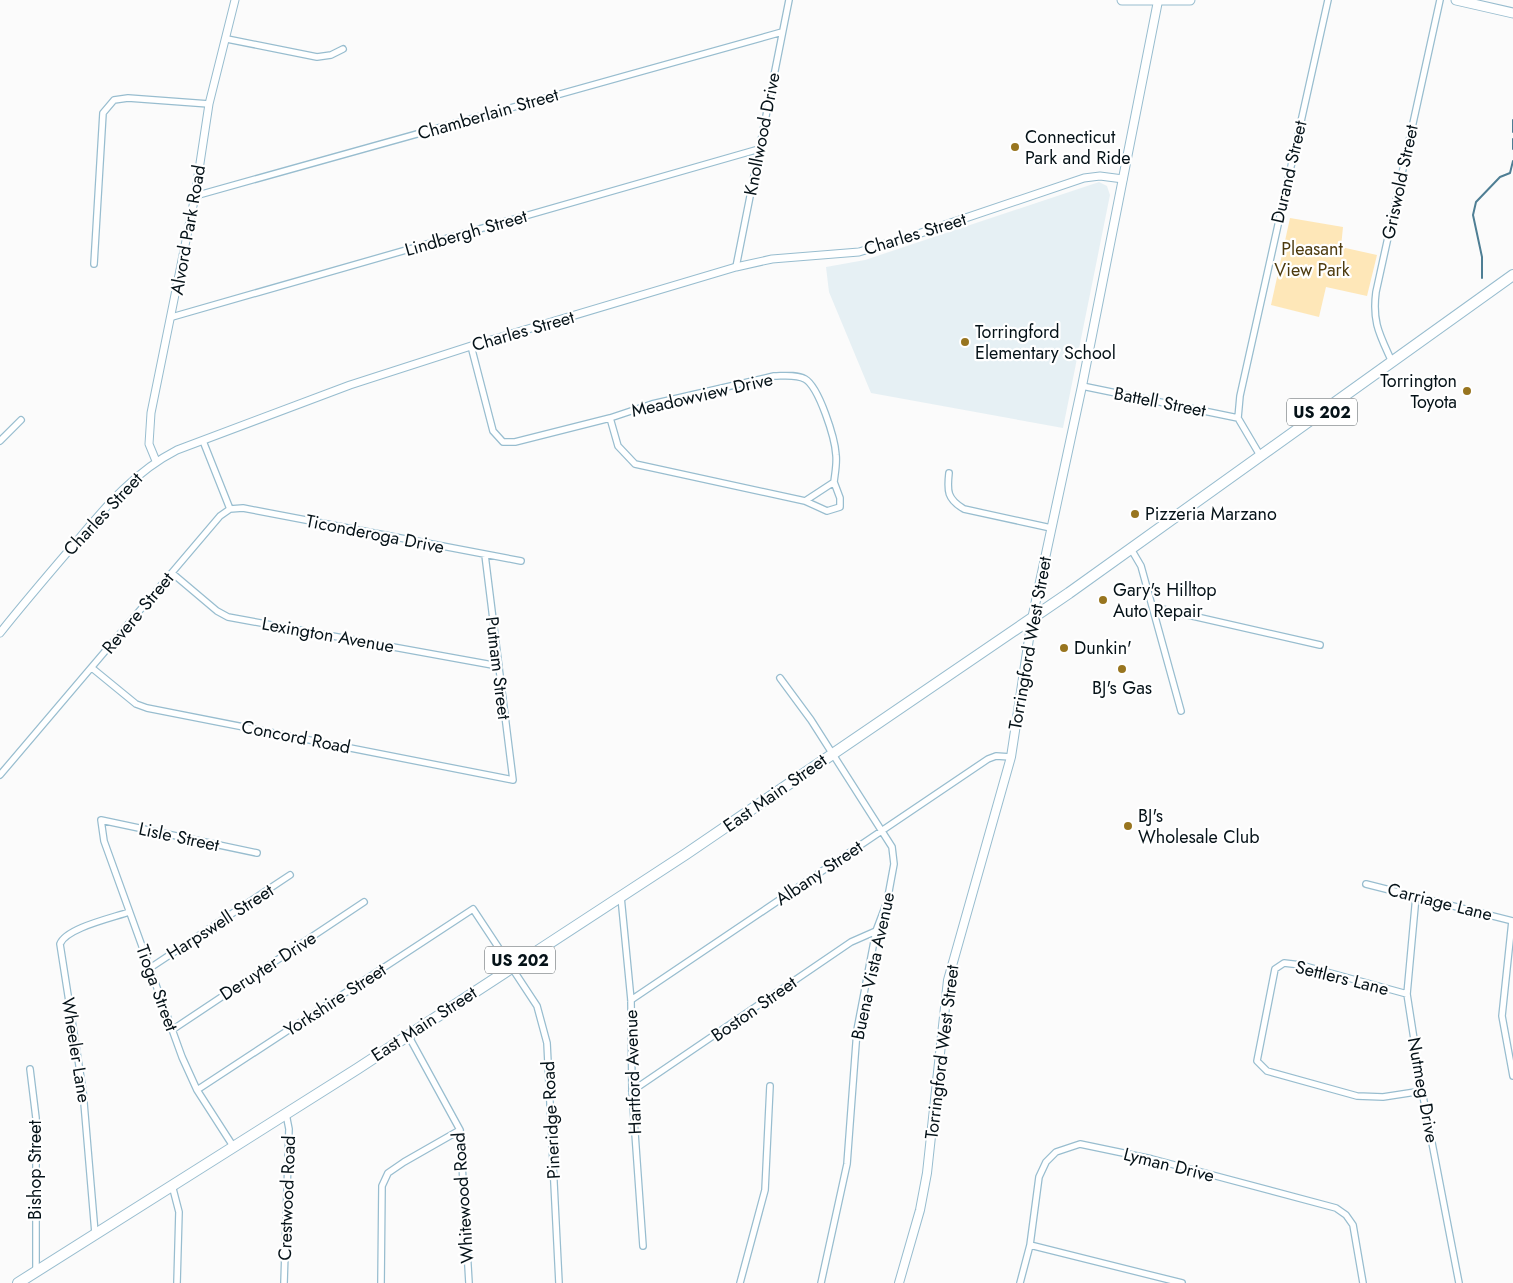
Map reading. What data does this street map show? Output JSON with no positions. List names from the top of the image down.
{
  "streets": {
    "highway": ["US 202", "East Main Street"],
    "main road": ["Torringford West Street"],
    "street": [
      "Chamberlain Street",
      "Knollwood Drive",
      "Durand Street",
      "Griswold Street",
      "Alvord Park Road",
      "Lindbergh Street",
      "Charles Street",
      "Meadowview Drive",
      "Battell Street",
      "Ticonderoga Drive",
      "Revere Street",
      "Lexington Avenue",
      "Putnam Street",
      "Concord Road",
      "Lisle Street",
      "Albany Street",
      "Carriage Lane",
      "Harpswell Street",
      "Deruyter Drive",
      "Buena Vista Avenue",
      "Settlers Lane",
      "Tioga Street",
      "Yorkshire Street",
      "Boston Street",
      "Wheeler Lane",
      "Hartford Avenue",
      "Nutmeg Drive",
      "Pineridge Road",
      "Lyman Drive",
      "Bishop Street",
      "Crestwood Road",
      "Whitewood Road"
    ]
  },
  "crossings": [
    ["Chamberlain Street", "Knollwood Drive"],
    ["Chamberlain Street", "Alvord Park Road"],
    ["Knollwood Drive", "Lindbergh Street"],
    ["Knollwood Drive", "Charles Street"],
    ["Durand Street", "Battell Street"],
    ["Griswold Street", "East Main Street"],
    ["Alvord Park Road", "Lindbergh Street"],
    ["Alvord Park Road", "Charles Street"],
    ["Charles Street", "Meadowview Drive"],
    ["Charles Street", "Torringford West Street"],
    ["Battell Street", "Torringford West Street"],
    ["Ticonderoga Drive", "Revere Street"],
    ["Ticonderoga Drive", "Putnam Street"],
    ["Revere Street", "Lexington Avenue"],
    ["Revere Street", "Concord Road"],
    ["Lexington Avenue", "Putnam Street"],
    ["Torringford West Street", "East Main Street"],
    ["Torringford West Street", "Albany Street"],
    ["Putnam Street", "Concord Road"],
    ["East Main Street", "Buena Vista Avenue"],
    ["East Main Street", "Tioga Street"],
    ["East Main Street", "Yorkshire Street"],
    ["East Main Street", "Wheeler Lane"],
    ["East Main Street", "Hartford Avenue"],
    ["East Main Street", "Pineridge Road"],
    ["East Main Street", "Bishop Street"],
    ["East Main Street", "Crestwood Road"],
    ["East Main Street", "Whitewood Road"],
    ["Lisle Street", "Tioga Street"],
    ["Albany Street", "Buena Vista Avenue"],
    ["Albany Street", "Hartford Avenue"],
    ["Carriage Lane", "Nutmeg Drive"],
    ["Harpswell Street", "Tioga Street"],
    ["Deruyter Drive", "Tioga Street"],
    ["Buena Vista Avenue", "Boston Street"],
    ["Settlers Lane", "Nutmeg Drive"],
    ["Tioga Street", "Yorkshire Street"],
    ["Tioga Street", "Wheeler Lane"],
    ["Yorkshire Street", "Pineridge Road"],
    ["Boston Street", "Hartford Avenue"]
  ],
  "parks": ["Pleasant View Park"],
  "places": [
    "Connecticut Park and Ride",
    "Torringford Elementary School",
    "Torrington Toyota",
    "Pizzeria Marzano",
    "Gary's Hilltop Auto Repair",
    "Dunkin'",
    "BJ's Gas",
    "BJ's Wholesale Club"
  ]
}
